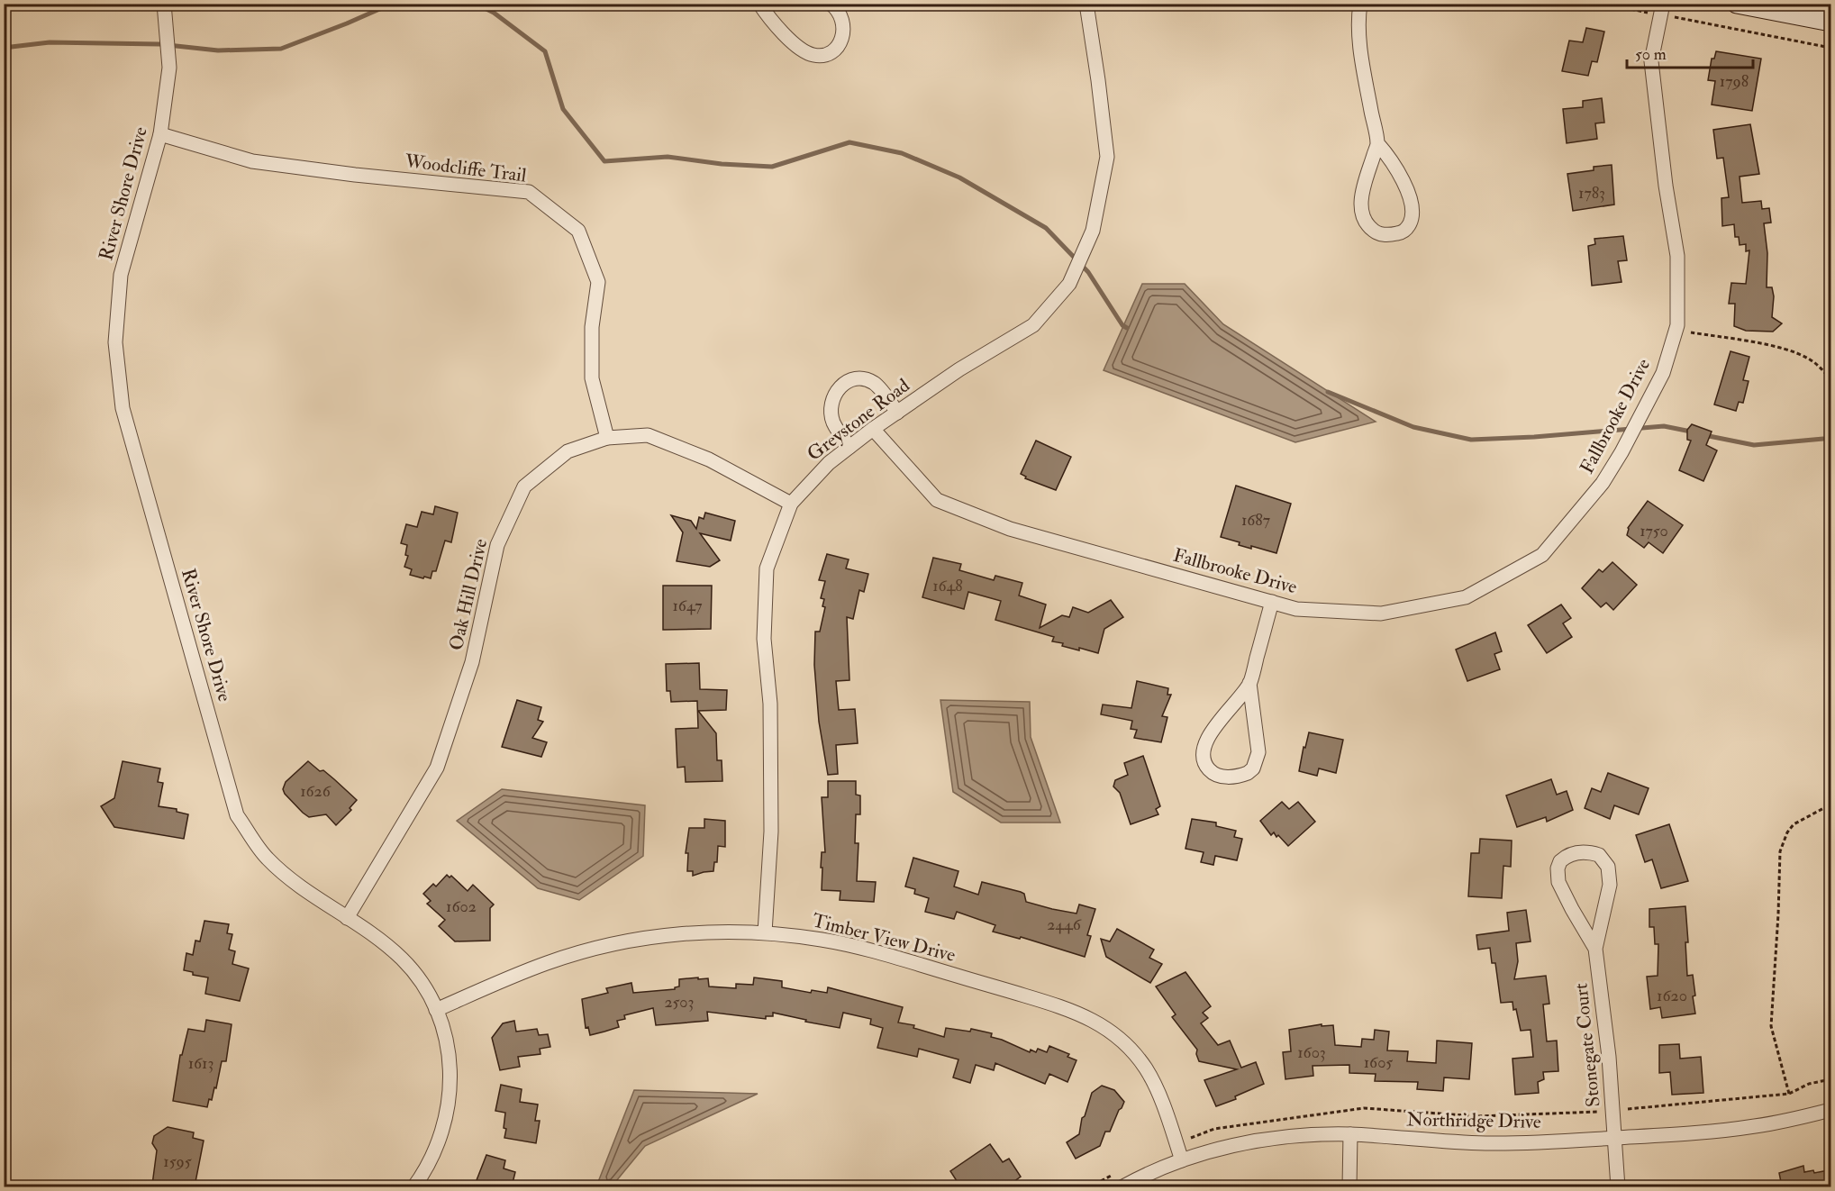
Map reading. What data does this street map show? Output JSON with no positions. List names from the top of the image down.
{
  "streets": {
    "street": [
      "Woodcliffe Trail",
      "River Shore Drive",
      "Fallbrooke Drive",
      "Greystone Road",
      "Oak Hill Drive",
      "Timber View Drive",
      "Stonegate Court",
      "Northridge Drive"
    ]
  },
  "crossings": [
    ["Woodcliffe Trail", "River Shore Drive"],
    ["Woodcliffe Trail", "Oak Hill Drive"],
    ["River Shore Drive", "Oak Hill Drive"],
    ["River Shore Drive", "Timber View Drive"],
    ["Fallbrooke Drive", "Greystone Road"],
    ["Greystone Road", "Oak Hill Drive"],
    ["Greystone Road", "Timber View Drive"],
    ["Timber View Drive", "Northridge Drive"],
    ["Stonegate Court", "Northridge Drive"]
  ],
  "house_numbers": [
    "1798",
    "1783",
    "1687",
    "1750",
    "1648",
    "1647",
    "1626",
    "1602",
    "2446",
    "1620",
    "2503",
    "1603",
    "1605",
    "1613",
    "1595"
  ],
  "scale_bar": "50 m"
}
